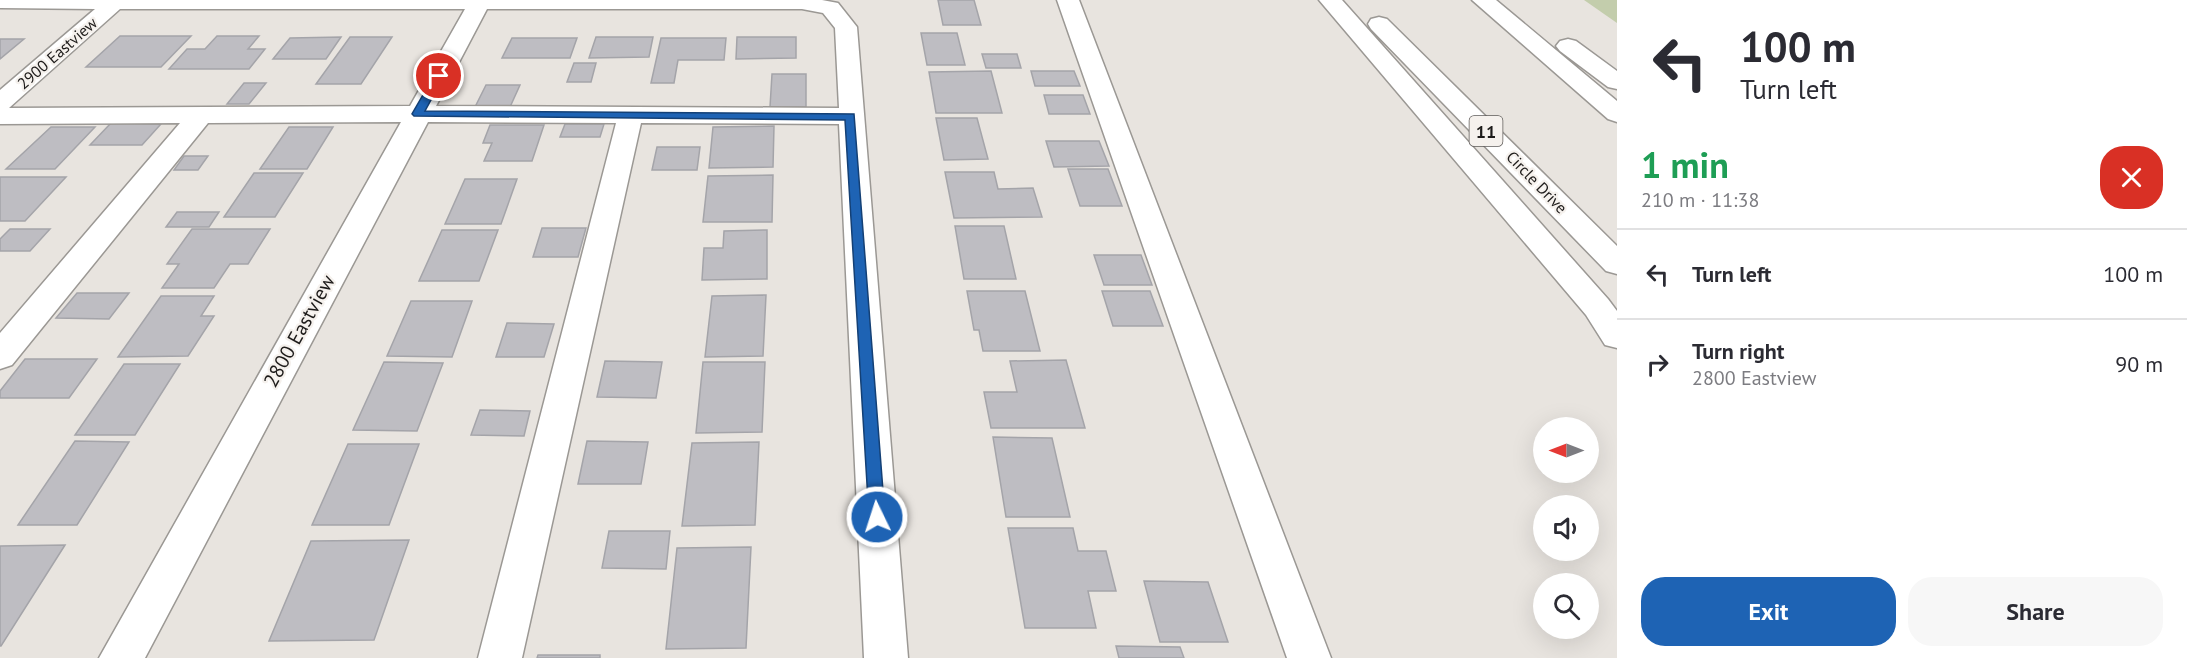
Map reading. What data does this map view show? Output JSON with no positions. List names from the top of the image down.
{
  "streets": {
    "main road": [
      "2900 Eastview",
      "11",
      "Circle Drive",
      "2800 Eastview"
    ]
  },
  "north": "left",
  "page": {
    "turn": ["100 m", "Turn left"],
    "heading": ["1 min", "210 m · 11:38"],
    "list": [
      {
        "name": "Turn left",
        "value": "100 m"
      },
      {
        "name": "Turn right",
        "note": "2800 Eastview",
        "value": "90 m"
      }
    ],
    "buttons": ["Exit", "Share"]
  }
}
